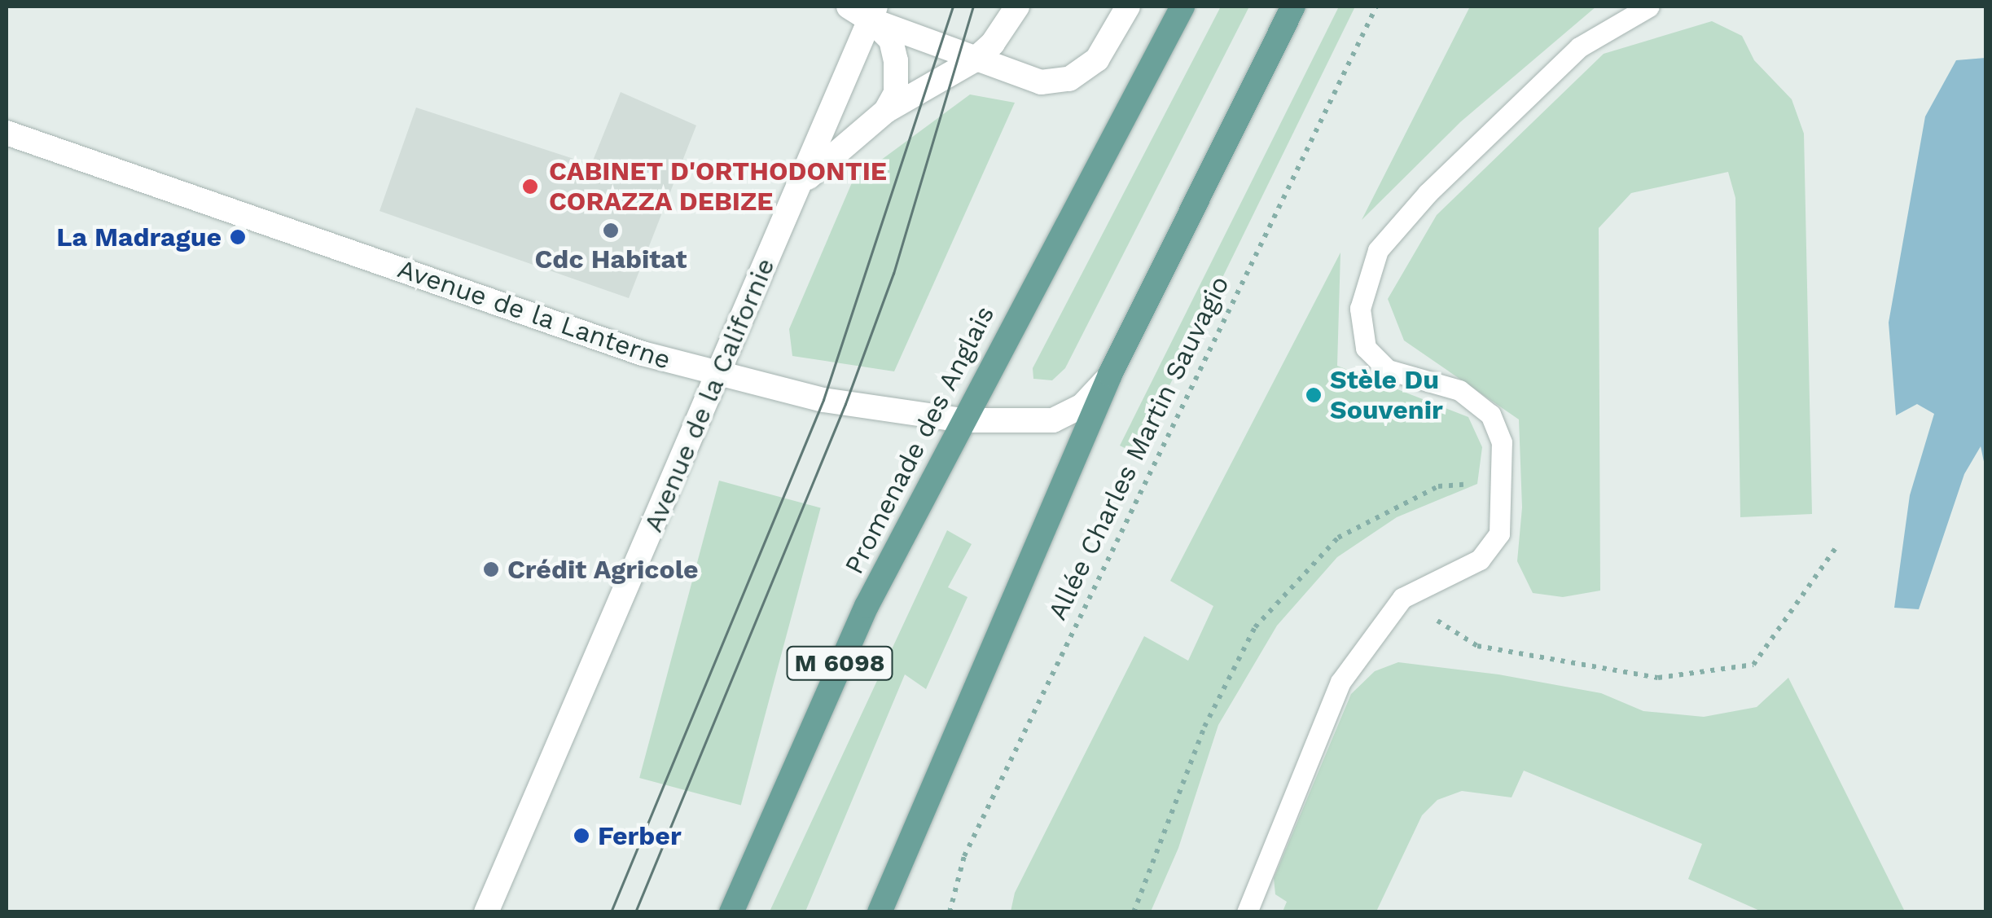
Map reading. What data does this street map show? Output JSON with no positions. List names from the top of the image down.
{
  "streets": {
    "main road": [
      "Avenue de la Lanterne",
      "Avenue de la Californie",
      "Promenade des Anglais",
      "M 6098"
    ],
    "path": ["Allée Charles Martin Sauvagio"]
  },
  "crossings": [
    ["Avenue de la Lanterne", "Avenue de la Californie"],
    ["Avenue de la Lanterne", "Promenade des Anglais"]
  ],
  "places": [
    "CABINET D'ORTHODONTIE CORAZZA DEBIZE",
    "Cdc Habitat",
    "La Madrague",
    "Stèle Du Souvenir",
    "Crédit Agricole",
    "Ferber"
  ]
}
